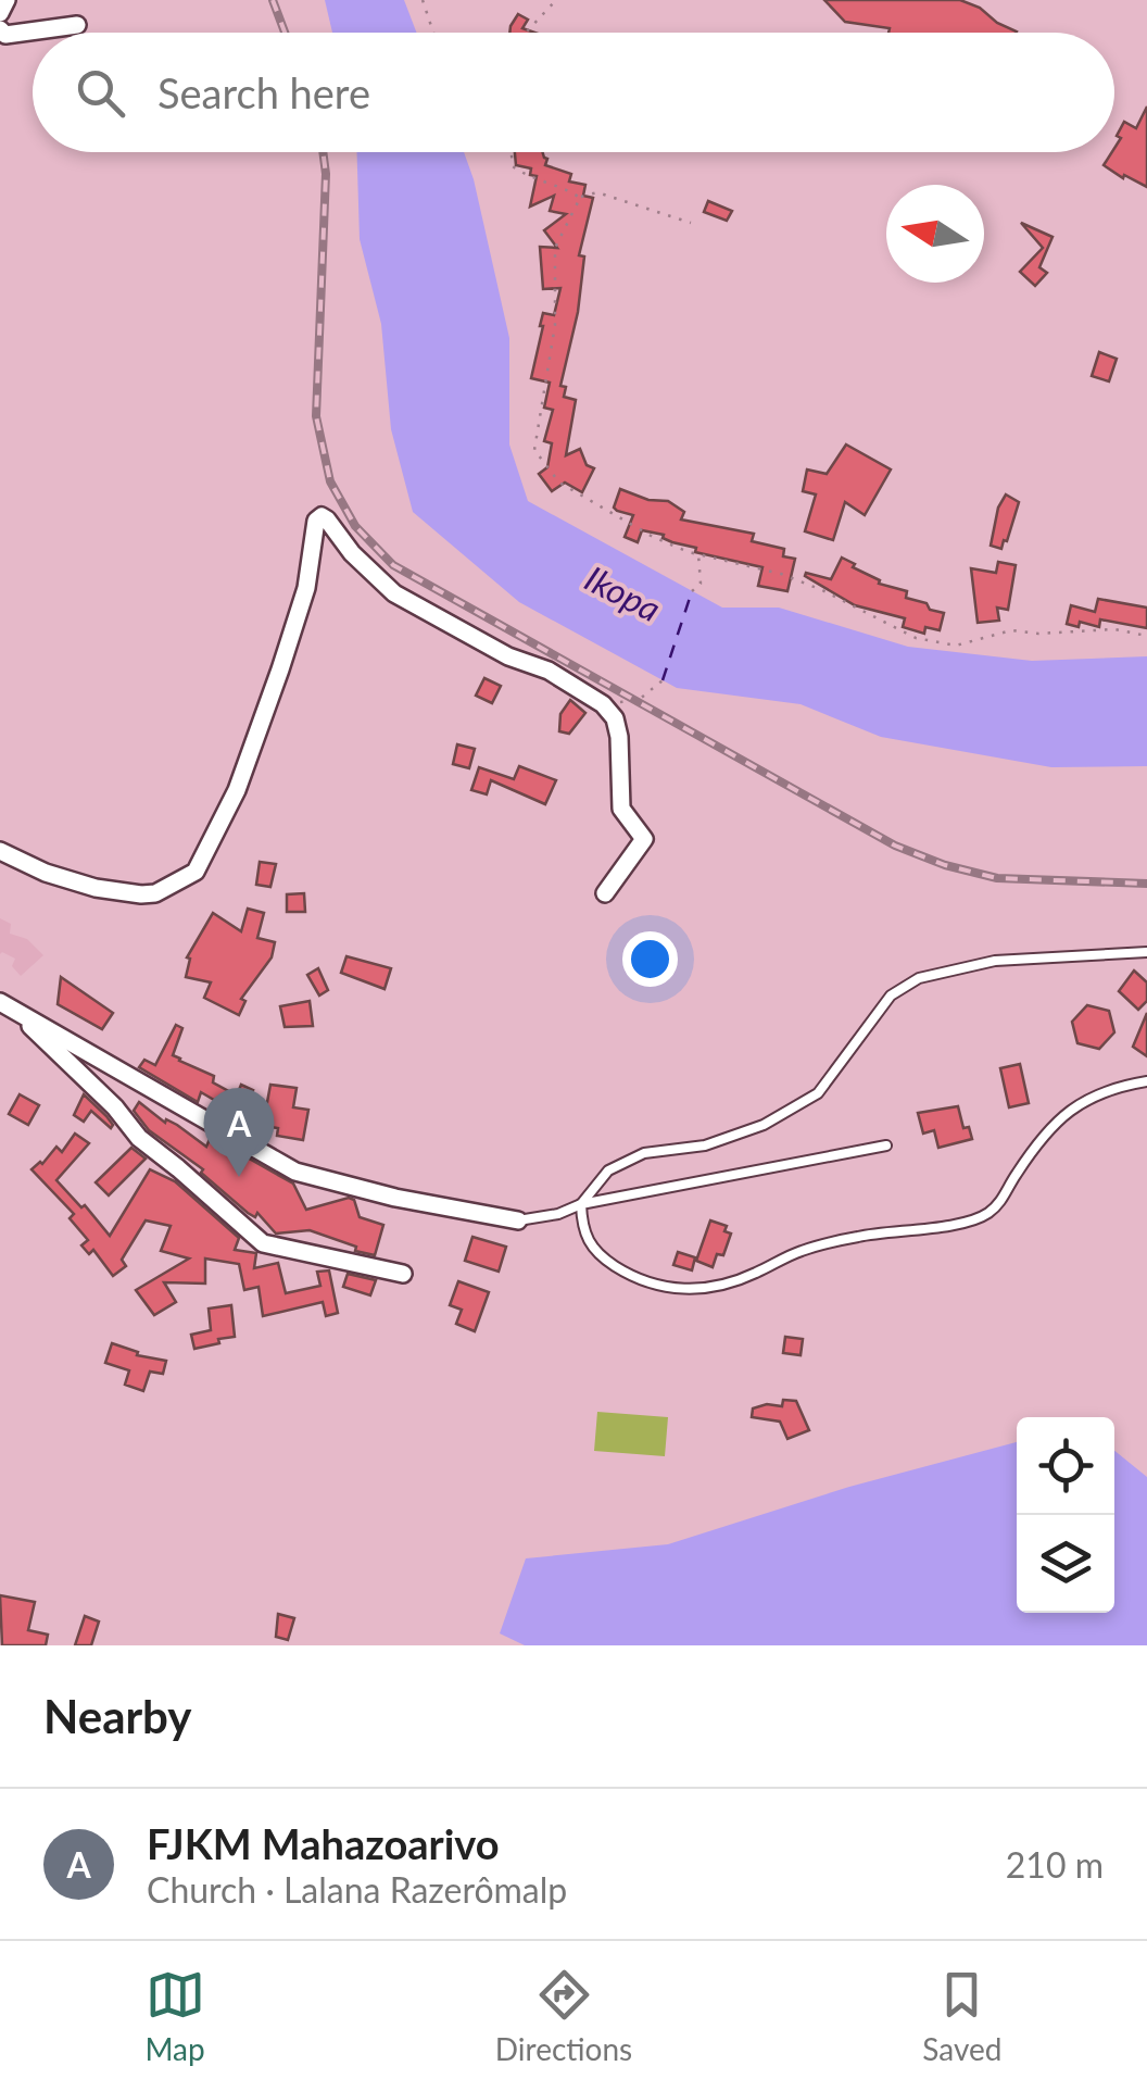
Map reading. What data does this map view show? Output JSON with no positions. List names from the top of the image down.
{
  "water": ["Ikopa"],
  "north": "left",
  "page": {
    "search": "Search here",
    "pins": "A",
    "heading": "Nearby",
    "list": [
      {
        "mark": "A",
        "name": "FJKM Mahazoarivo",
        "note": "Church · Lalana Razerômalp",
        "value": "210 m"
      }
    ],
    "nav": ["Map", "Directions", "Saved"]
  }
}
